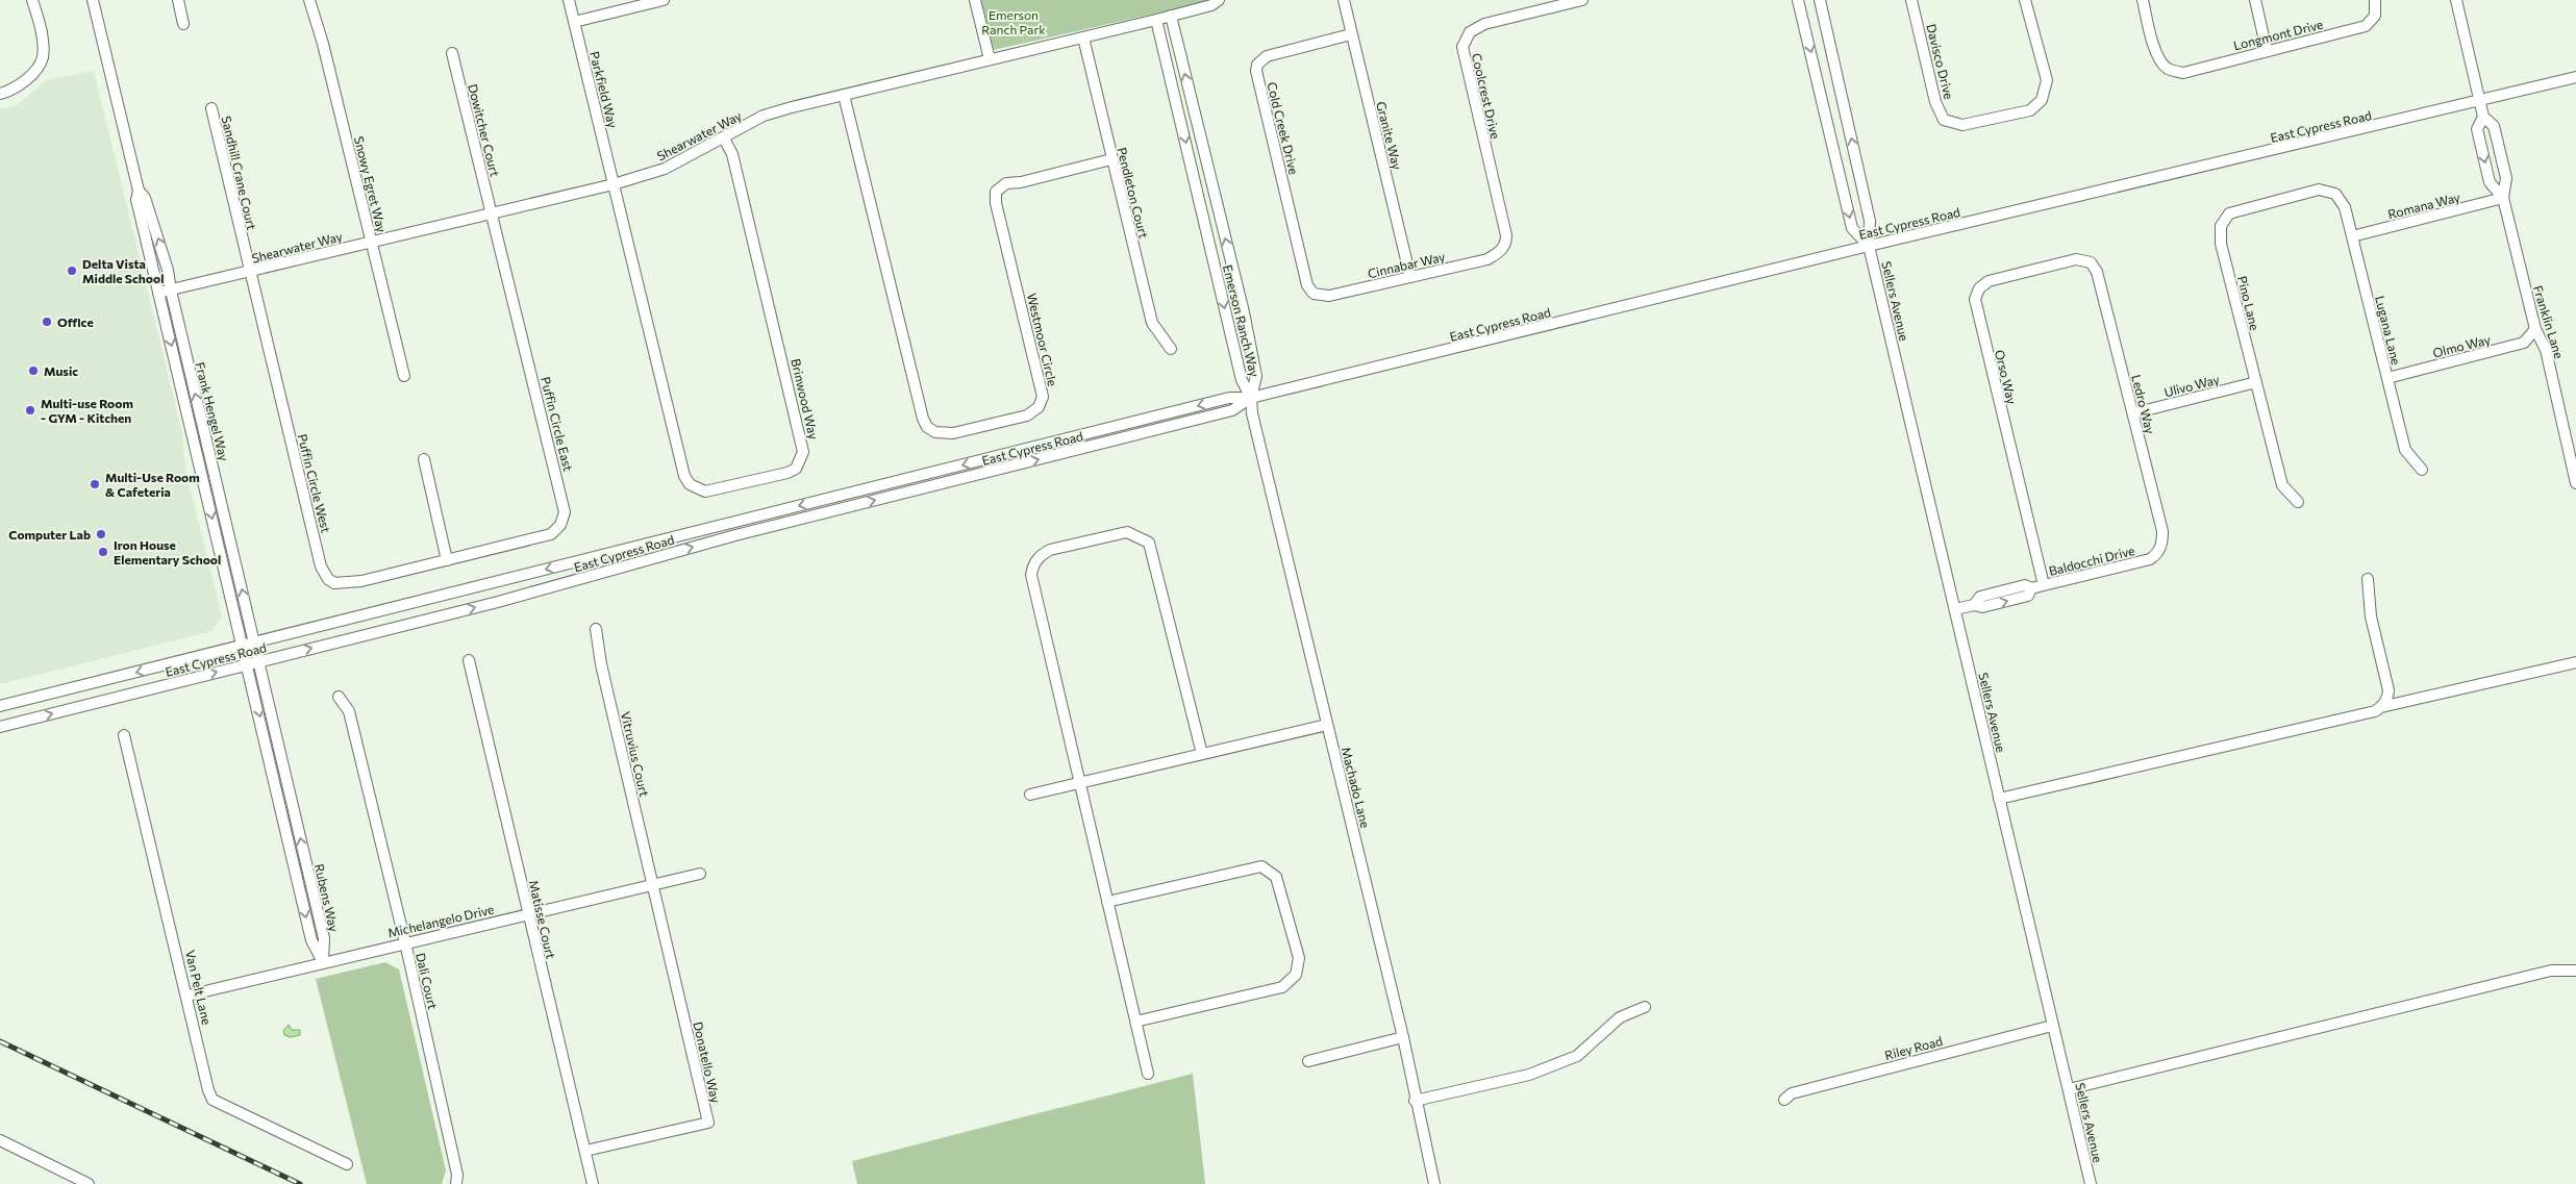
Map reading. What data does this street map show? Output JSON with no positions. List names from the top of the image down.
{
  "streets": {
    "street": [
      "Longmont Drive",
      "Davisco Drive",
      "Parkfield Way",
      "Coolcrest Drive",
      "East Cypress Road",
      "Cold Creek Drive",
      "Dowitcher Court",
      "Shearwater Way",
      "Granite Way",
      "Sandhill Crane Court",
      "Snowy Egret Way",
      "Pendleton Court",
      "Romana Way",
      "Cinnabar Way",
      "Sellers Avenue",
      "Pino Lane",
      "Emerson Ranch Way",
      "Franklin Lane",
      "Lugana Lane",
      "Westmoor Circle",
      "Olmo Way",
      "Orso Way",
      "Ulivo Way",
      "Brinwood Way",
      "Ledro Way",
      "Frank Hengel Way",
      "Puffin Circle East",
      "Puffin Circle West",
      "Baldocchi Drive",
      "Vitruvius Court",
      "Machado Lane",
      "Rubens Way",
      "Matisse Court",
      "Michelangelo Drive",
      "Dali Court",
      "Van Pelt Lane",
      "Riley Road",
      "Donatello Way"
    ]
  },
  "crossings": [
    ["Parkfield Way", "Shearwater Way"],
    ["Parkfield Way", "Brinwood Way"],
    ["Coolcrest Drive", "Cinnabar Way"],
    ["East Cypress Road", "Sellers Avenue"],
    ["East Cypress Road", "Emerson Ranch Way"],
    ["East Cypress Road", "Franklin Lane"],
    ["East Cypress Road", "Frank Hengel Way"],
    ["East Cypress Road", "Machado Lane"],
    ["East Cypress Road", "Rubens Way"],
    ["Cold Creek Drive", "Granite Way"],
    ["Cold Creek Drive", "Cinnabar Way"],
    ["Dowitcher Court", "Shearwater Way"],
    ["Dowitcher Court", "Puffin Circle East"],
    ["Shearwater Way", "Sandhill Crane Court"],
    ["Shearwater Way", "Snowy Egret Way"],
    ["Shearwater Way", "Pendleton Court"],
    ["Shearwater Way", "Emerson Ranch Way"],
    ["Shearwater Way", "Westmoor Circle"],
    ["Shearwater Way", "Brinwood Way"],
    ["Shearwater Way", "Frank Hengel Way"],
    ["Shearwater Way", "Puffin Circle East"],
    ["Shearwater Way", "Puffin Circle West"],
    ["Granite Way", "Cinnabar Way"],
    ["Sandhill Crane Court", "Puffin Circle West"],
    ["Pendleton Court", "Westmoor Circle"],
    ["Romana Way", "Franklin Lane"],
    ["Romana Way", "Lugana Lane"],
    ["Sellers Avenue", "Baldocchi Drive"],
    ["Sellers Avenue", "Riley Road"],
    ["Pino Lane", "Lugana Lane"],
    ["Pino Lane", "Ulivo Way"],
    ["Emerson Ranch Way", "Machado Lane"],
    ["Franklin Lane", "Olmo Way"],
    ["Lugana Lane", "Olmo Way"],
    ["Orso Way", "Ledro Way"],
    ["Orso Way", "Baldocchi Drive"],
    ["Ulivo Way", "Ledro Way"],
    ["Ledro Way", "Baldocchi Drive"],
    ["Puffin Circle East", "Puffin Circle West"],
    ["Vitruvius Court", "Michelangelo Drive"],
    ["Vitruvius Court", "Donatello Way"],
    ["Rubens Way", "Michelangelo Drive"],
    ["Matisse Court", "Michelangelo Drive"],
    ["Matisse Court", "Donatello Way"],
    ["Michelangelo Drive", "Dali Court"],
    ["Michelangelo Drive", "Van Pelt Lane"],
    ["Michelangelo Drive", "Donatello Way"]
  ],
  "parks": ["Emerson Ranch Park"],
  "places": [
    "Delta Vista Middle School",
    "Office",
    "Music",
    "Multi-use Room - GYM - Kitchen",
    "Multi-Use Room & Cafeteria",
    "Computer Lab",
    "Iron House Elementary School"
  ]
}
